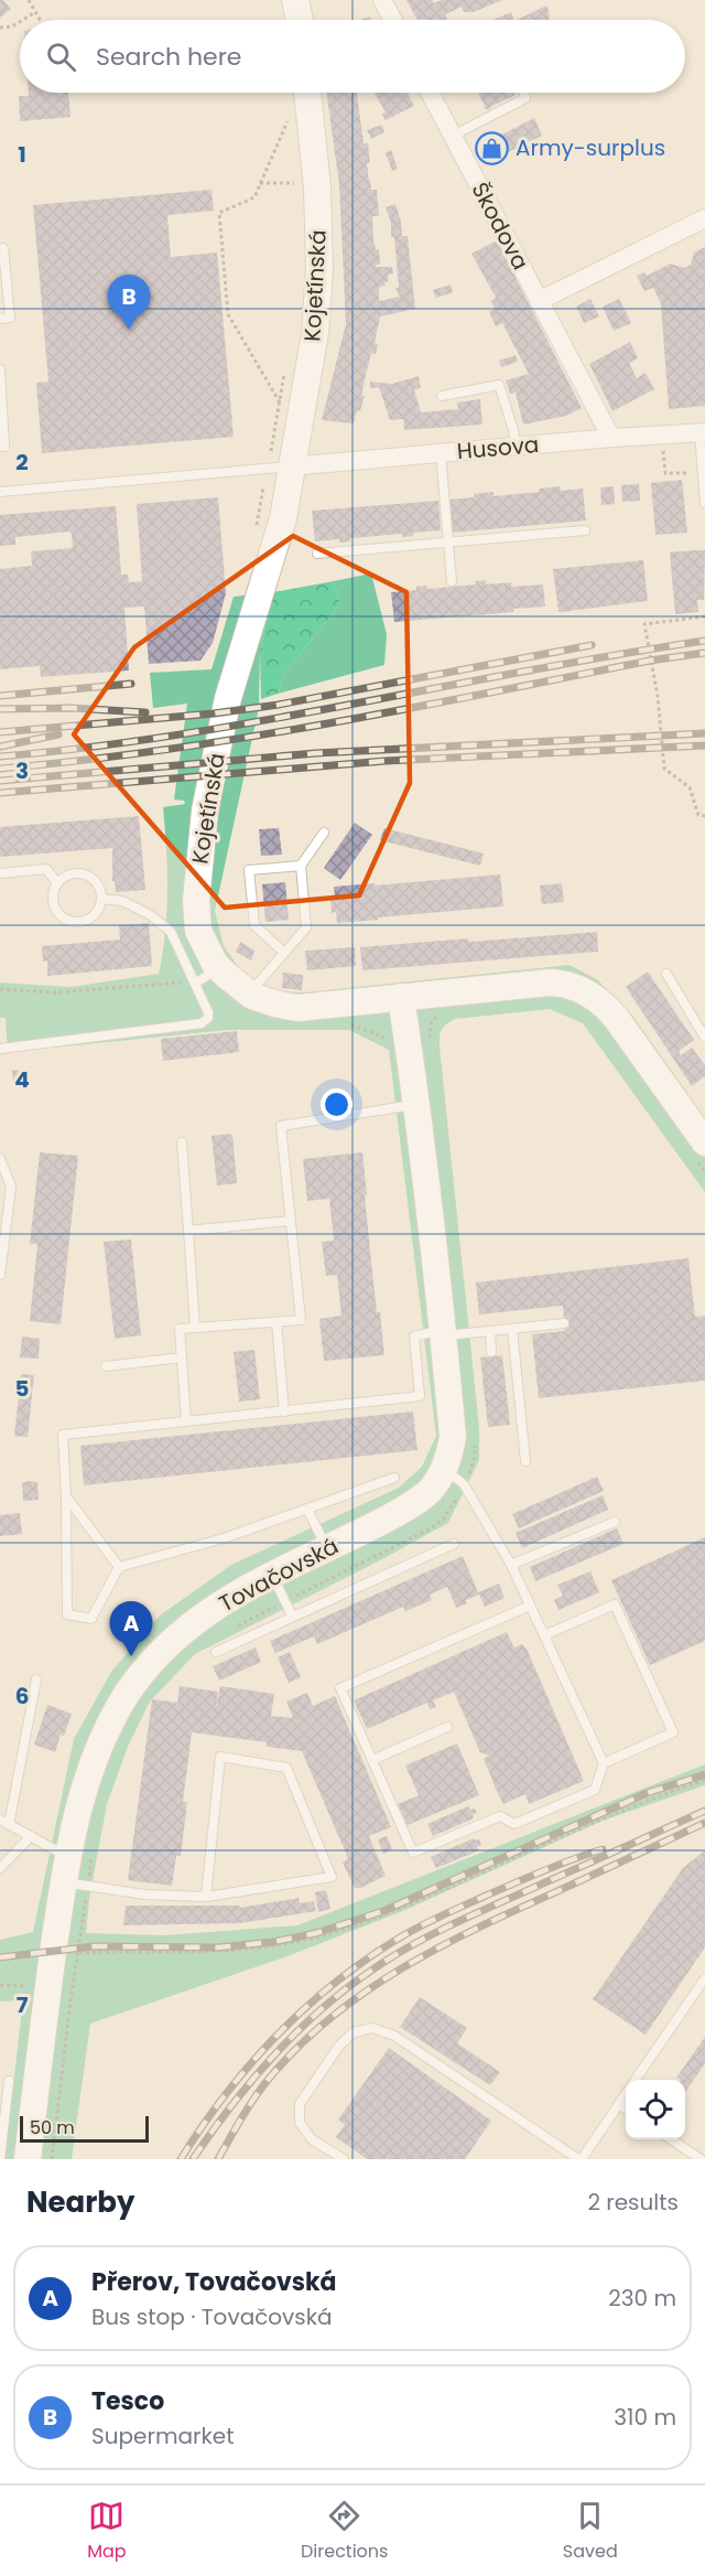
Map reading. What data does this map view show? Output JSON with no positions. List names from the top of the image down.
{
  "streets": {
    "main road": ["Kojetínská", "Tovačovská"],
    "street": ["Škodova", "Husova"]
  },
  "crossings": [
    ["Škodova", "Husova"],
    ["Kojetínská", "Husova"],
    ["Kojetínská", "Tovačovská"]
  ],
  "places": {
    "shop": ["Army-surplus"]
  },
  "scale_bar": "50 m",
  "page": {
    "search": "Search here",
    "pins": ["B", "A"],
    "scale": "50 m",
    "heading": ["Nearby", "2 results"],
    "list": [
      {
        "mark": "A",
        "name": "Přerov, Tovačovská",
        "note": "Bus stop · Tovačovská",
        "value": "230 m"
      },
      {
        "mark": "B",
        "name": "Tesco",
        "note": "Supermarket",
        "value": "310 m"
      }
    ],
    "nav": ["Map", "Directions", "Saved"]
  },
  "grid": {
    "rows": [
      "1",
      "2",
      "3",
      "4",
      "5",
      "6",
      "7"
    ]
  }
}
